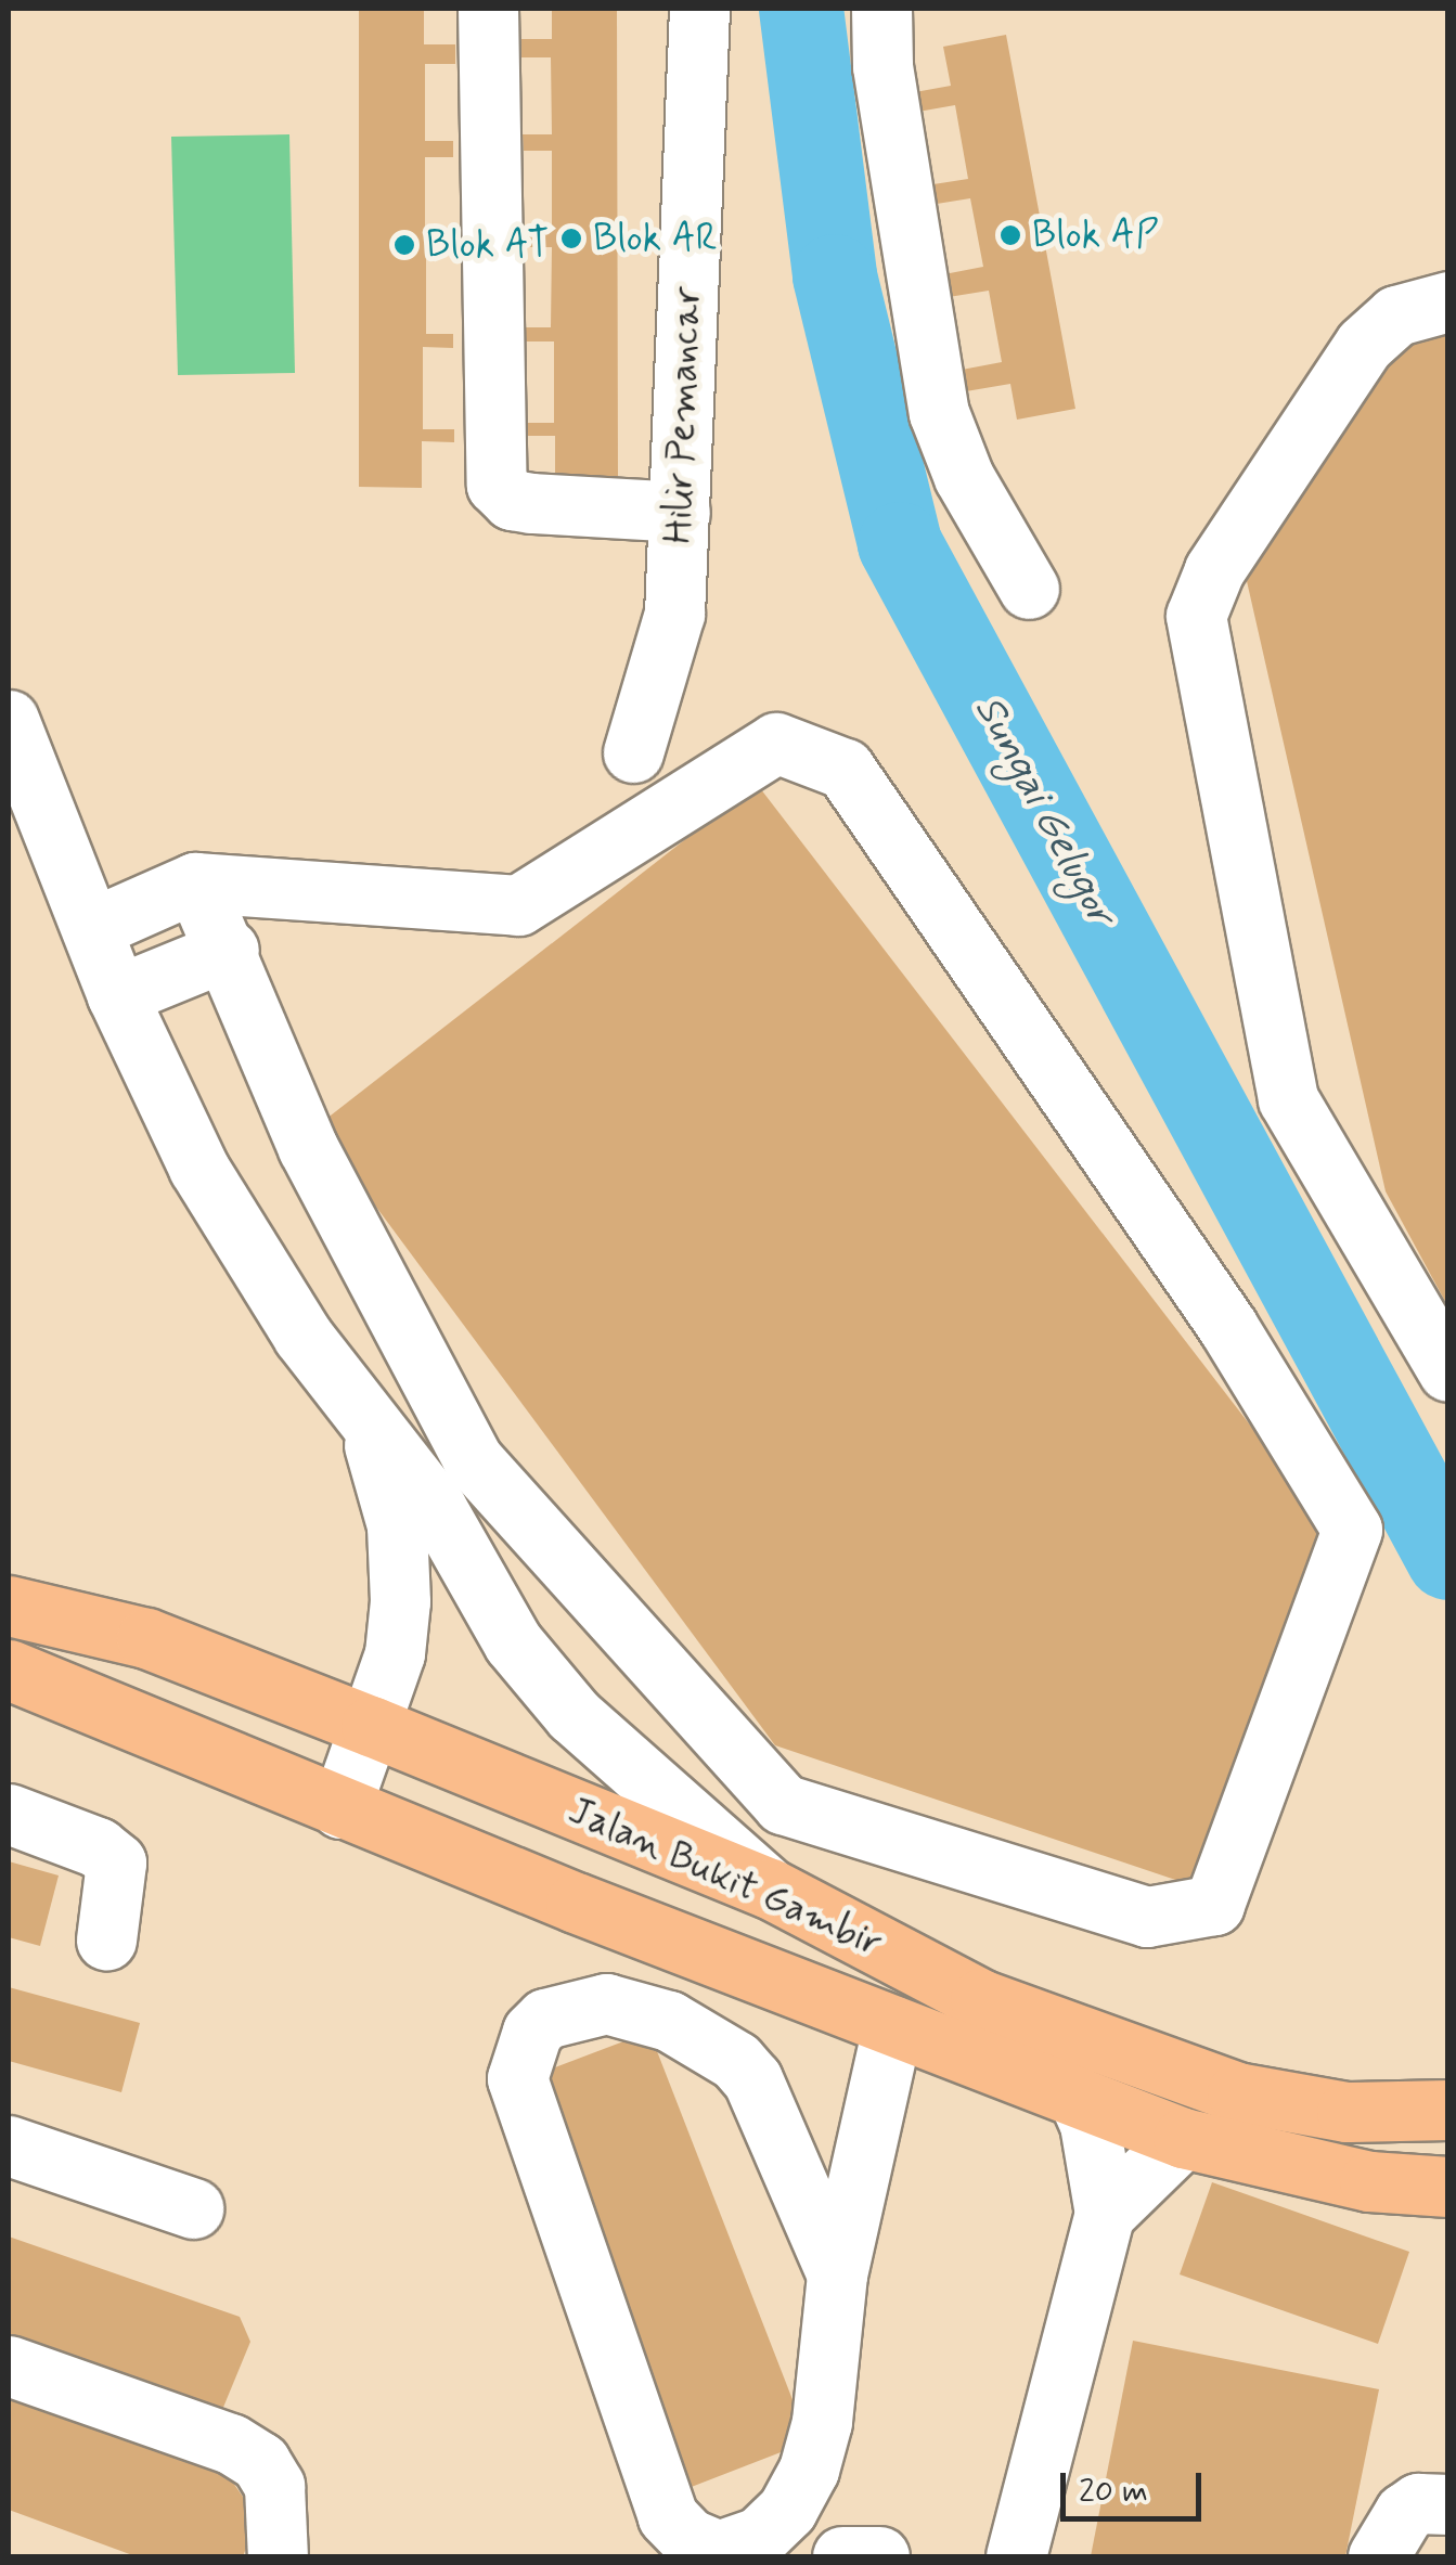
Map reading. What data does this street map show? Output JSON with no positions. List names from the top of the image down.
{
  "streets": {
    "main road": ["Jalan Bukit Gambir"],
    "street": ["Hilir Pemancar"]
  },
  "water": ["Sungai Gelugor"],
  "places": ["Blok AP", "Blok AR", "Blok AT"],
  "scale_bar": "20 m"
}
